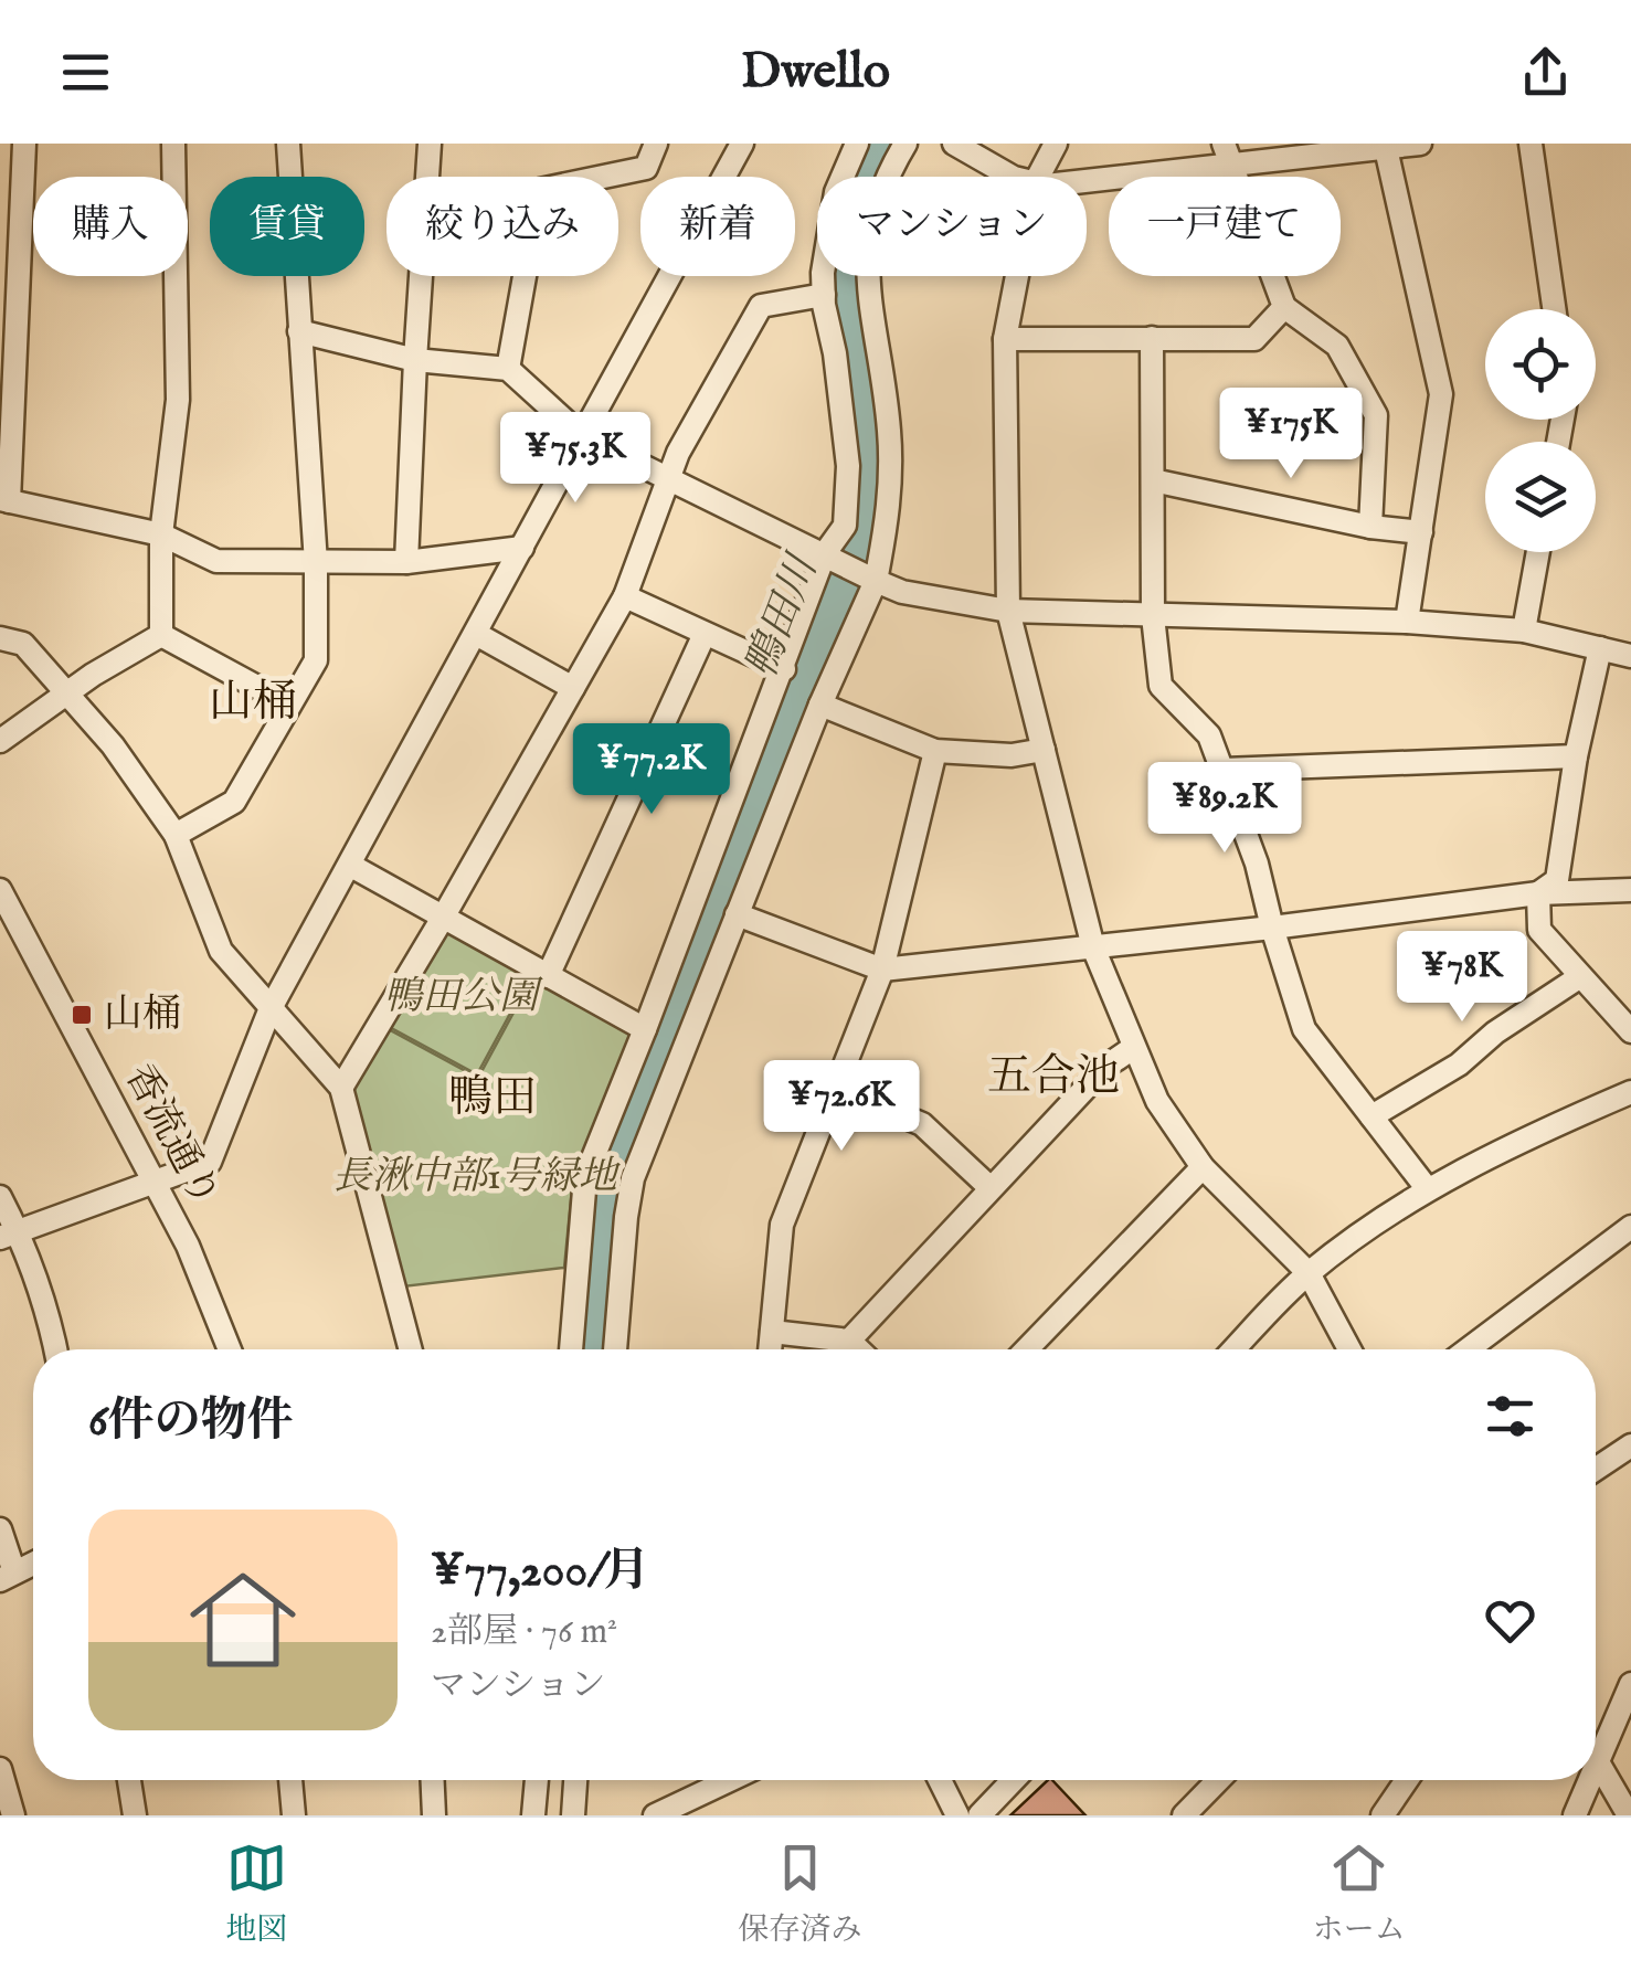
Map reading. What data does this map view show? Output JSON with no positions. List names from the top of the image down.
{
  "streets": {
    "street": ["香流通り"]
  },
  "districts": ["山桶", "五合池", "鴨田"],
  "water": ["鴨田川"],
  "parks": ["鴨田公園", "長湫中部1号緑地"],
  "places": {
    "transit": ["山桶"]
  },
  "page": {
    "header": "Dwello",
    "chip": [
      "購入",
      "賃貸",
      "絞り込み",
      "新着",
      "マンション",
      "一戸建て"
    ],
    "price": [
      "¥175K",
      "¥75.3K",
      "¥77.2K",
      "¥89.2K",
      "¥78K",
      "¥72.6K"
    ],
    "heading": "6件の物件",
    "list": [
      {
        "name": "¥77,200/月",
        "note": "2部屋 · 76 m² · マンション"
      }
    ],
    "tabs": ["地図", "保存済み", "ホーム"]
  }
}
